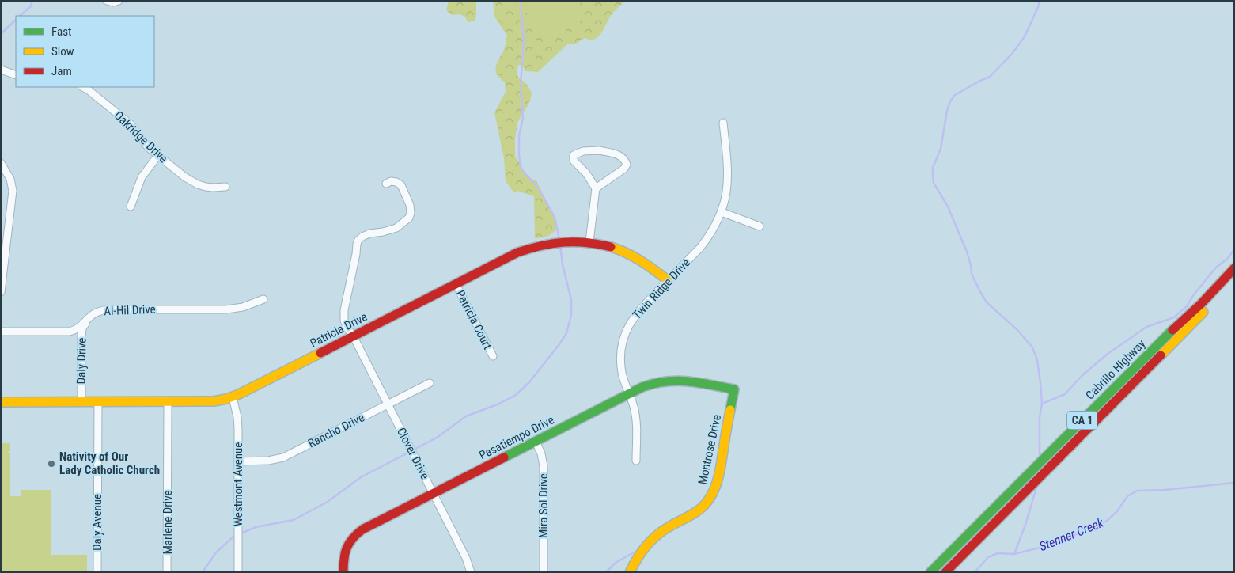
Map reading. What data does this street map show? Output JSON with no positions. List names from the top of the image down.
{
  "streets": {
    "main road": [
      "Patricia Drive",
      "Cabrillo Highway",
      "CA 1",
      "Pasatiempo Drive",
      "Montrose Drive"
    ],
    "street": [
      "Oakridge Drive",
      "Twin Ridge Drive",
      "Al-Hil Drive",
      "Patricia Court",
      "Daly Drive",
      "Rancho Drive",
      "Clover Drive",
      "Westmont Avenue",
      "Mira Sol Drive",
      "Daly Avenue",
      "Marlene Drive"
    ]
  },
  "crossings": [
    ["Twin Ridge Drive", "Patricia Drive"],
    ["Twin Ridge Drive", "Pasatiempo Drive"],
    ["Al-Hil Drive", "Daly Drive"],
    ["Patricia Court", "Patricia Drive"],
    ["Patricia Drive", "Daly Drive"],
    ["Patricia Drive", "Clover Drive"],
    ["Patricia Drive", "Westmont Avenue"],
    ["Patricia Drive", "Daly Avenue"],
    ["Patricia Drive", "Marlene Drive"],
    ["Rancho Drive", "Clover Drive"],
    ["Rancho Drive", "Westmont Avenue"],
    ["Pasatiempo Drive", "Montrose Drive"],
    ["Pasatiempo Drive", "Clover Drive"],
    ["Pasatiempo Drive", "Mira Sol Drive"]
  ],
  "water": ["Stenner Creek"],
  "places": ["Nativity of Our Lady Catholic Church"],
  "legend": ["Fast", "Slow", "Jam"]
}
